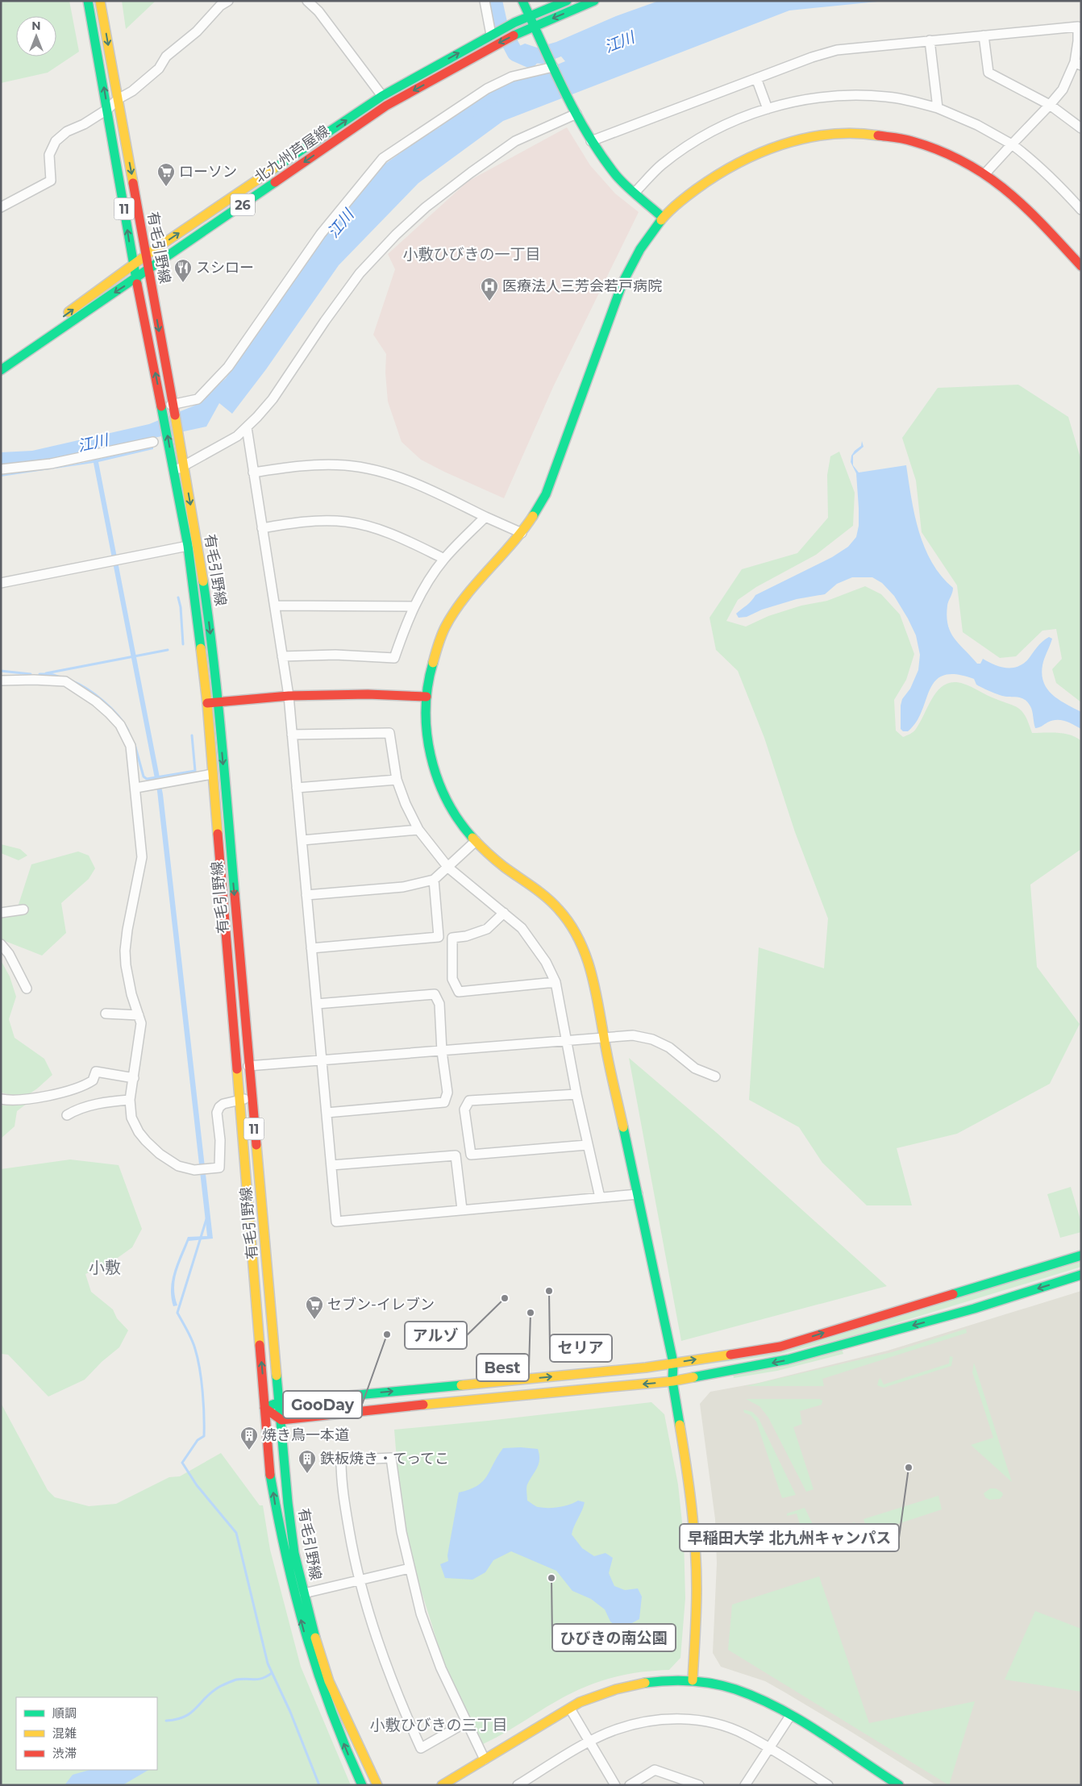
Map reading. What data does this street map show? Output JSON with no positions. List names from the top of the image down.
{
  "streets": {
    "main road": [
      "北九州芦屋線",
      "26",
      "11",
      "有毛引野線"
    ]
  },
  "crossings": [
    ["北九州芦屋線", "有毛引野線"]
  ],
  "districts": ["小敷ひびきの一丁目", "小敷", "小敷ひびきの三丁目"],
  "water": ["江川"],
  "places": {
    "supermarket": ["ローソン", "セブン-イレブン"],
    "restaurant": ["スシロー"],
    "hospital": ["医療法人三芳会若戸病院"],
    "other": [
      "セリア",
      "アルゾ",
      "Best",
      "GooDay",
      "早稲田大学 北九州キャンパス",
      "ひびきの南公園"
    ],
    "building": ["焼き鳥一本道", "鉄板焼き・てってこ"]
  },
  "legend": ["順調", "混雑", "渋滞"],
  "north": "top"
}
